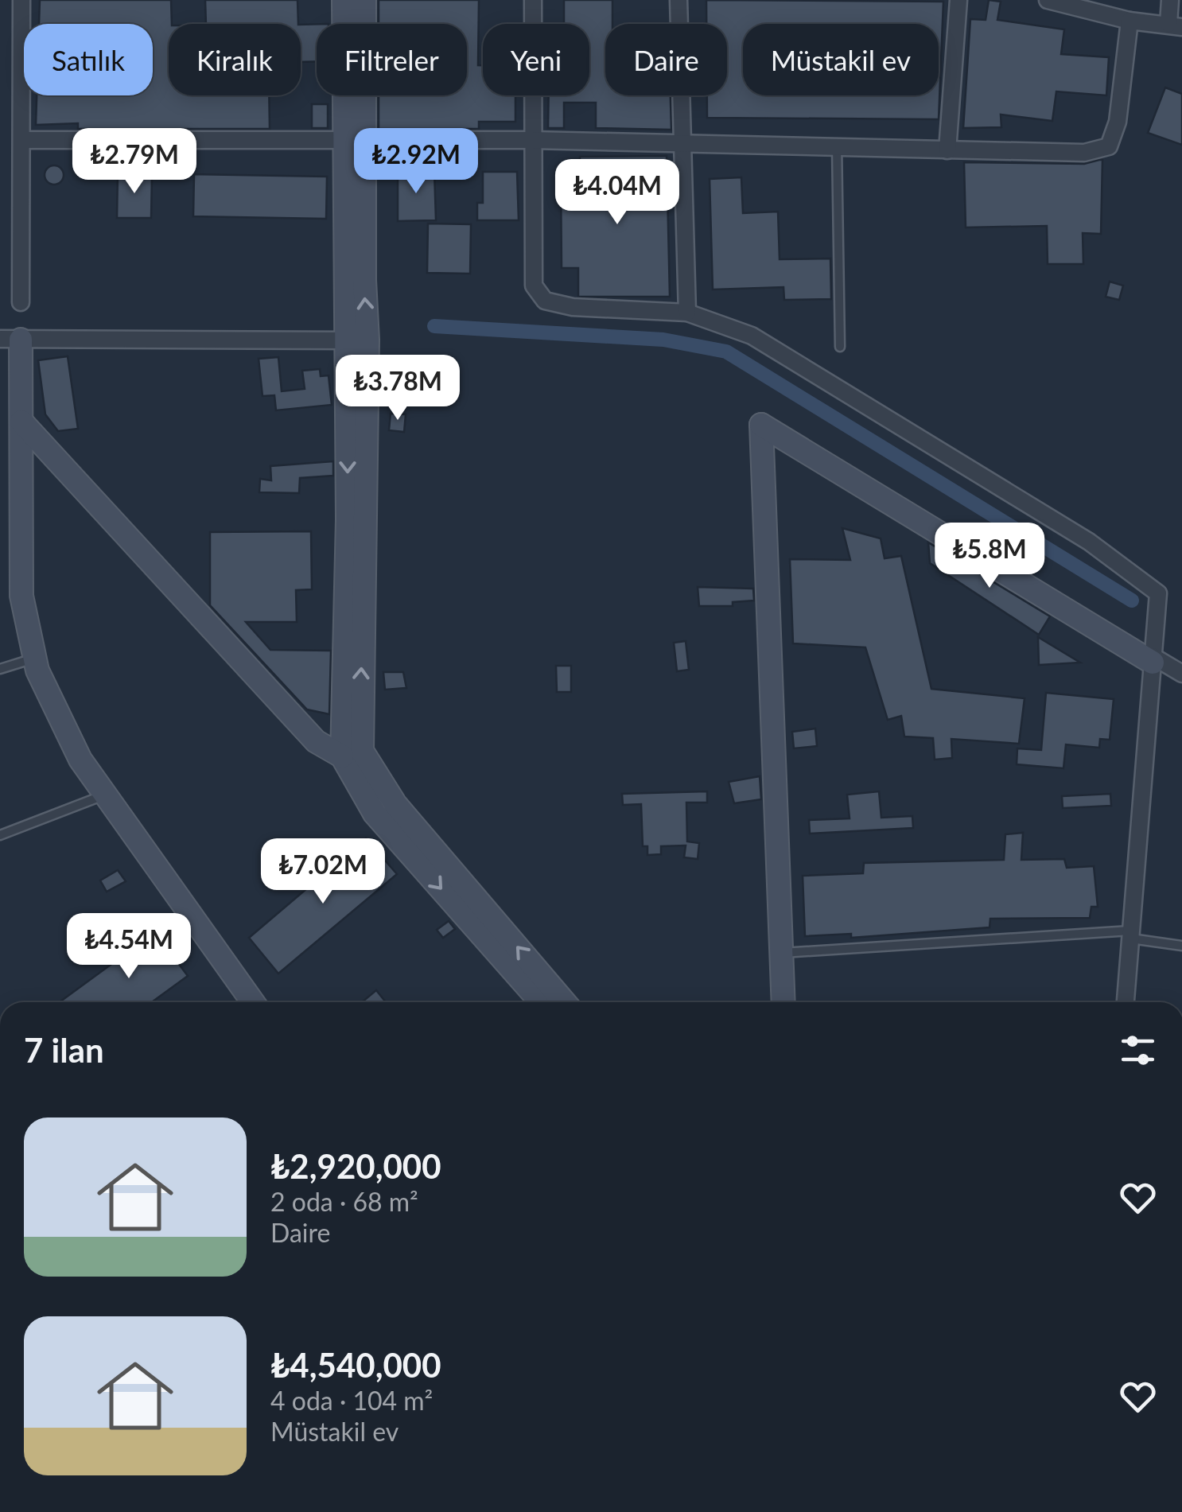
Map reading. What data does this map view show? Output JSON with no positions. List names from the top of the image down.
{
  "page": {
    "chip": [
      "Satılık",
      "Kiralık",
      "Filtreler",
      "Yeni",
      "Daire",
      "Müstakil ev"
    ],
    "price": [
      "₺2.79M",
      "₺2.92M",
      "₺4.04M",
      "₺3.78M",
      "₺5.8M",
      "₺7.02M",
      "₺4.54M"
    ],
    "heading": "7 ilan",
    "list": [
      {
        "name": "₺2,920,000",
        "note": "2 oda · 68 m² · Daire"
      },
      {
        "name": "₺4,540,000",
        "note": "4 oda · 104 m² · Müstakil ev"
      }
    ]
  }
}
